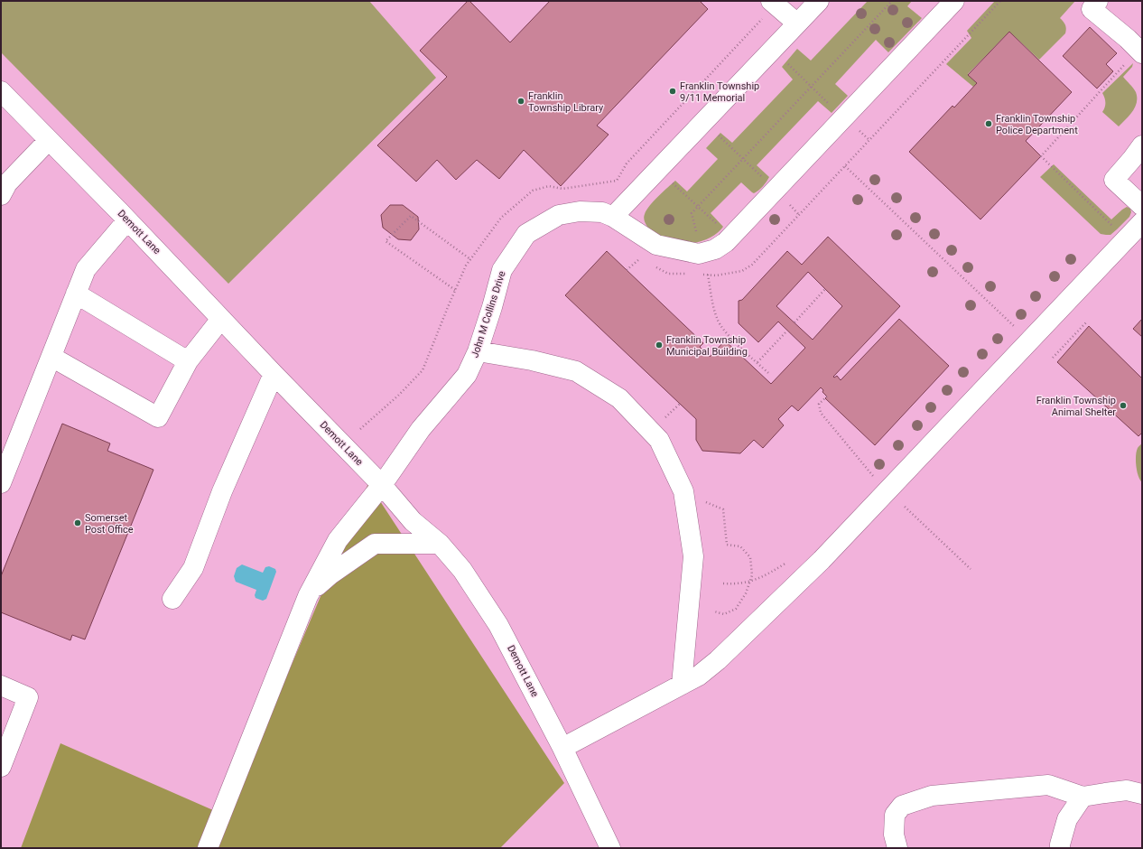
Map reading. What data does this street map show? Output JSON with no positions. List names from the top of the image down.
{
  "streets": {
    "street": ["Demott Lane", "John M Collins Drive"]
  },
  "crossings": [
    ["Demott Lane", "John M Collins Drive"]
  ],
  "places": [
    "Franklin Township 9/11 Memorial",
    "Franklin Township Library",
    "Franklin Township Police Department",
    "Franklin Township Municipal Building",
    "Franklin Township Animal Shelter",
    "Somerset Post Office"
  ]
}
